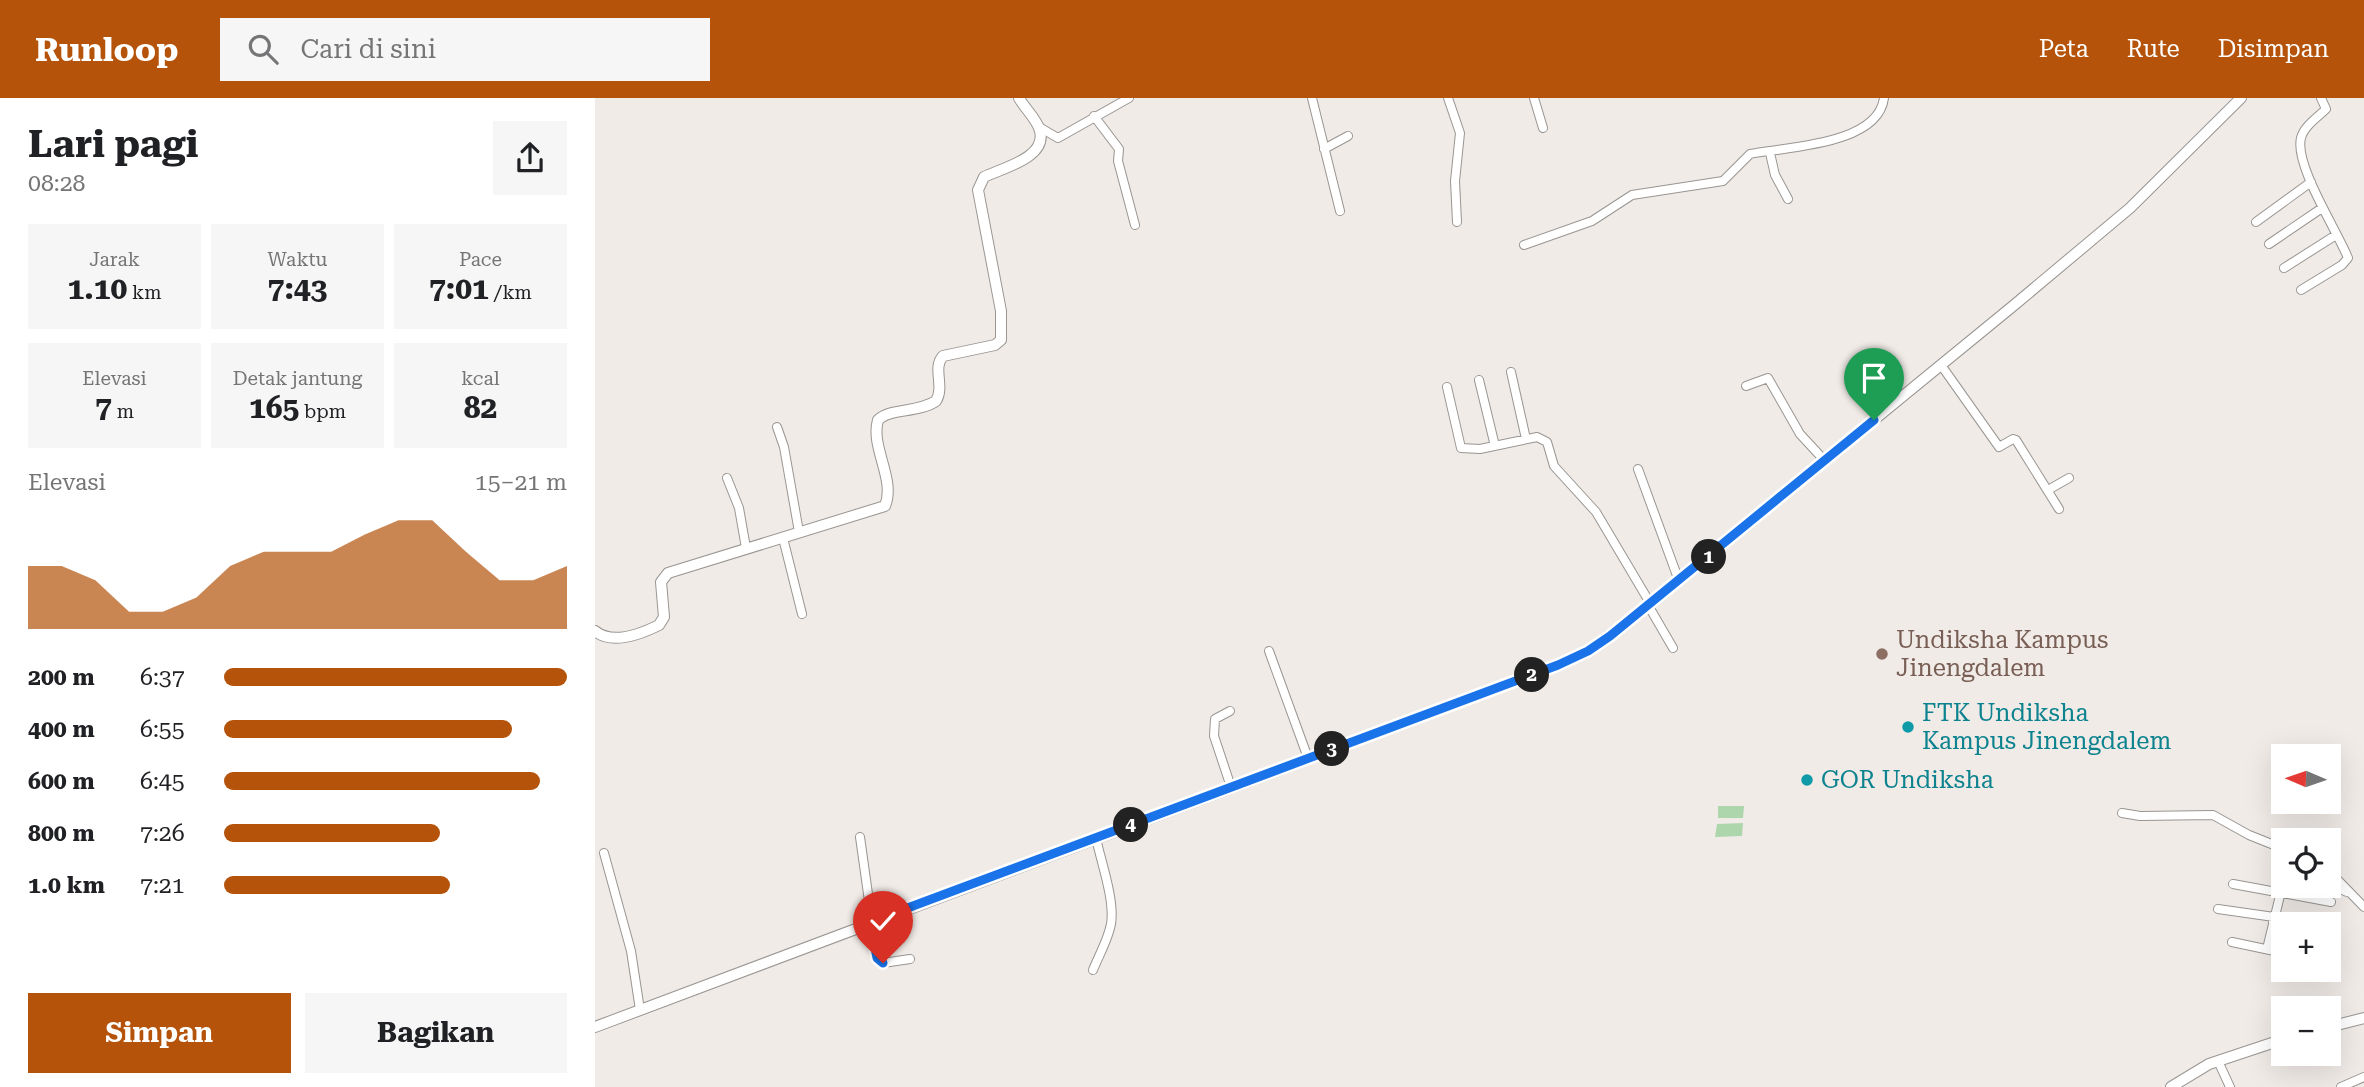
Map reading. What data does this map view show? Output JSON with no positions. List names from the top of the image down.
{
  "places": ["Undiksha Kampus Jinengdalem", "FTK Undiksha Kampus Jinengdalem", "GOR Undiksha"],
  "north": "left",
  "page": {
    "header": "Runloop",
    "search": "Cari di sini",
    "nav": ["Peta", "Rute", "Disimpan"],
    "heading": ["Lari pagi", "08:28"],
    "stats": [
      ["Jarak", "1.10 km"],
      ["Waktu", "7:43"],
      ["Pace", "7:01 /km"],
      ["Elevasi", "7 m"],
      ["Detak jantung", "165 bpm"],
      ["kcal", "82"]
    ],
    "chart": ["Elevasi", "15–21 m"],
    "pins": [
      "1",
      "2",
      "3",
      "4"
    ],
    "list": [
      {
        "name": "200 m",
        "note": "6:37"
      },
      {
        "name": "400 m",
        "note": "6:55"
      },
      {
        "name": "600 m",
        "note": "6:45"
      },
      {
        "name": "800 m",
        "note": "7:26"
      },
      {
        "name": "1.0 km",
        "note": "7:21"
      }
    ],
    "map_buttons": ["+", "−"],
    "buttons": ["Simpan", "Bagikan"]
  }
}
